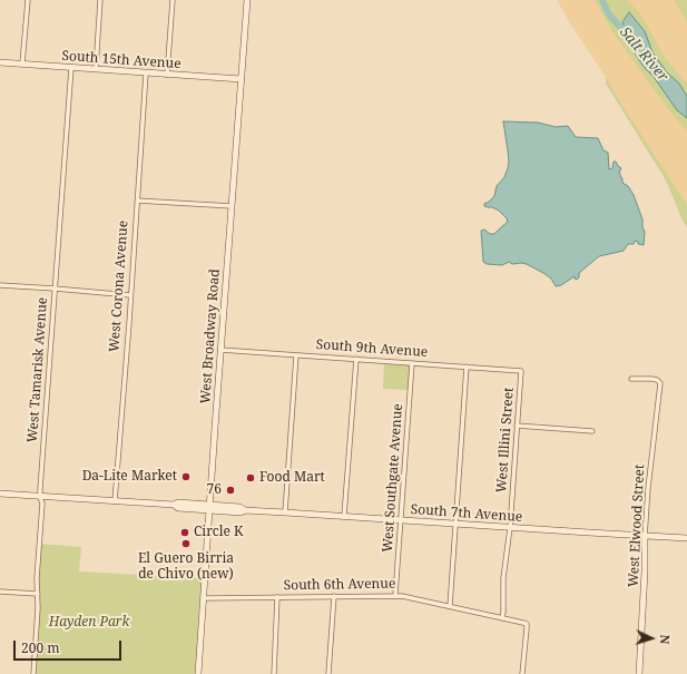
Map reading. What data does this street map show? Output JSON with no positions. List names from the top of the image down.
{
  "streets": {
    "main road": [
      "South 15th Avenue",
      "West Broadway Road",
      "South 7th Avenue",
      "West Elwood Street"
    ],
    "street": [
      "West Corona Avenue",
      "South 9th Avenue",
      "West Tamarisk Avenue",
      "West Illini Street",
      "West Southgate Avenue",
      "South 6th Avenue"
    ]
  },
  "crossings": [
    ["South 15th Avenue", "West Corona Avenue"],
    ["South 15th Avenue", "West Broadway Road"],
    ["South 15th Avenue", "West Tamarisk Avenue"],
    ["West Corona Avenue", "South 7th Avenue"],
    ["West Broadway Road", "South 9th Avenue"],
    ["West Broadway Road", "South 7th Avenue"],
    ["West Broadway Road", "South 6th Avenue"],
    ["South 9th Avenue", "West Illini Street"],
    ["South 9th Avenue", "West Southgate Avenue"],
    ["West Tamarisk Avenue", "South 7th Avenue"],
    ["West Illini Street", "South 7th Avenue"],
    ["West Illini Street", "South 6th Avenue"],
    ["West Southgate Avenue", "South 7th Avenue"],
    ["West Southgate Avenue", "South 6th Avenue"],
    ["South 7th Avenue", "West Elwood Street"]
  ],
  "water": ["Salt River"],
  "parks": ["Hayden Park"],
  "places": [
    "Da-Lite Market",
    "Food Mart",
    "76",
    "Circle K",
    "El Guero Birria de Chivo (new)"
  ],
  "scale_bar": "200 m",
  "north": "right"
}
